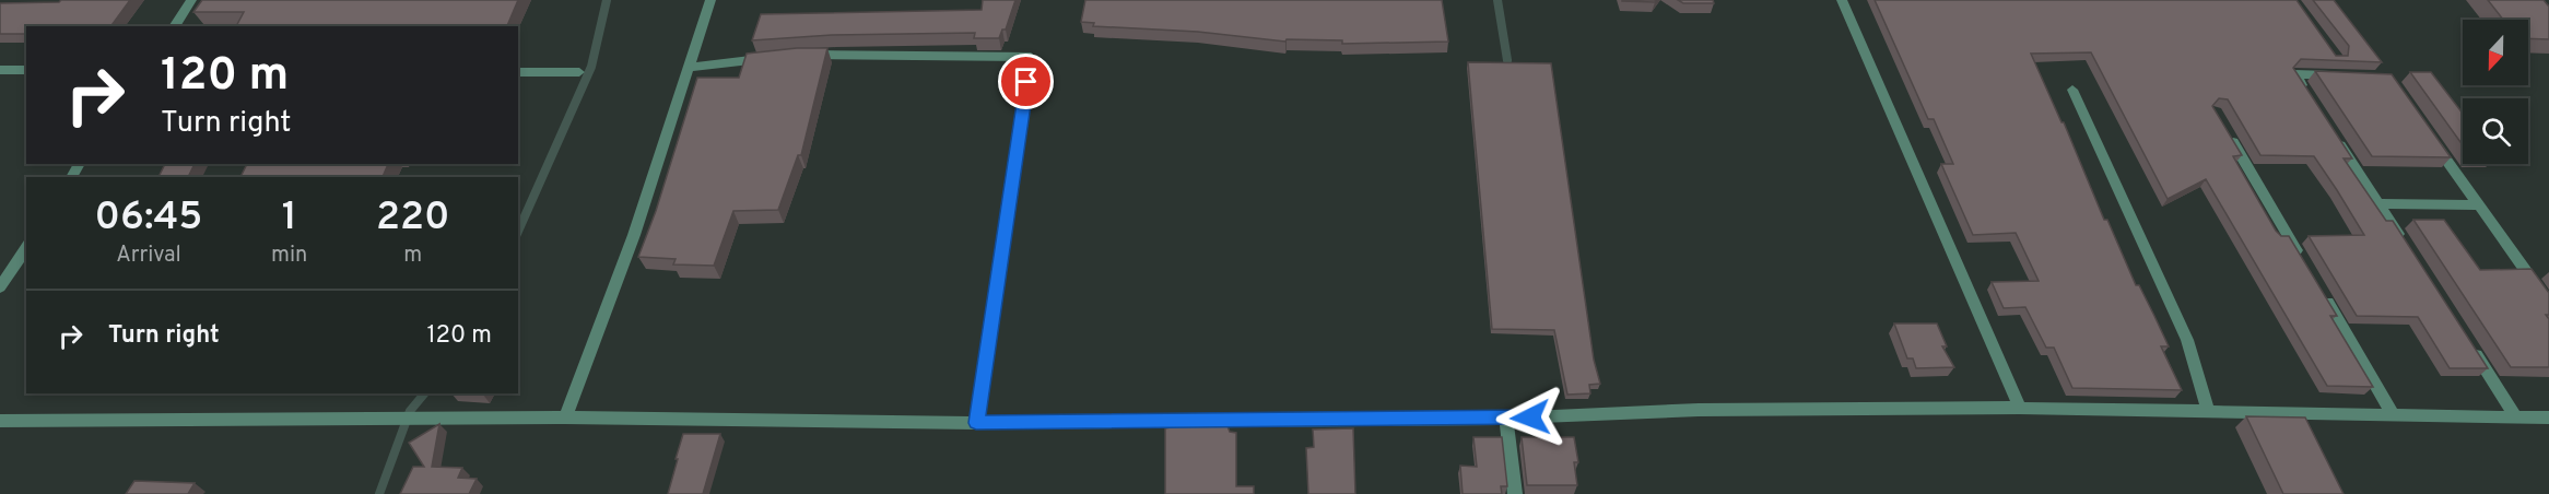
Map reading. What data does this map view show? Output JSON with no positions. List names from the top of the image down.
{
  "north": "bottom",
  "page": {
    "turn": ["120 m", "Turn right"],
    "eta": [
      "06:45",
      "Arrival",
      "1",
      "min",
      "220",
      "m"
    ],
    "list": [
      {
        "name": "Turn right",
        "value": "120 m"
      }
    ]
  }
}
